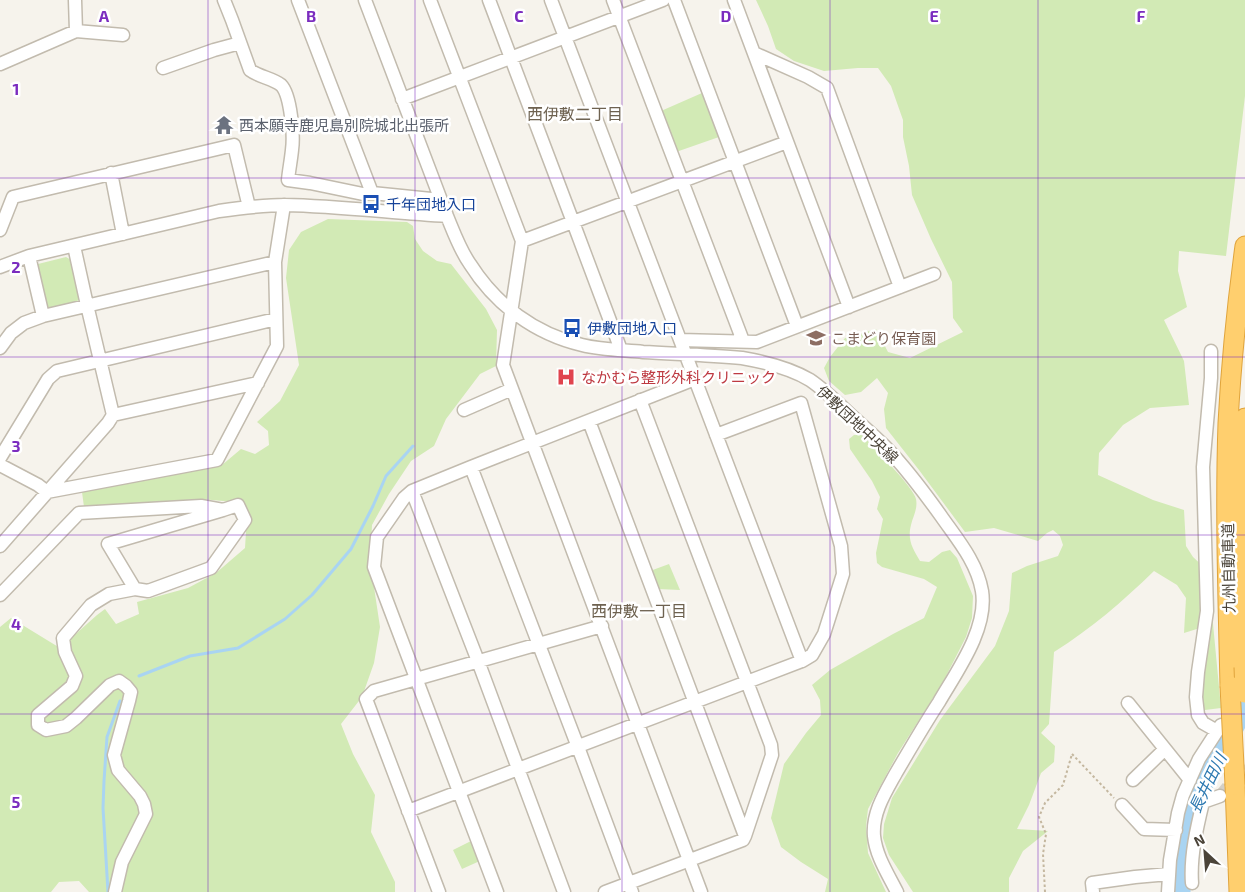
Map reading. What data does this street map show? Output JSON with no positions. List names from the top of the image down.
{
  "streets": {
    "highway": ["九州自動車道"],
    "street": ["伊敷団地中央線"]
  },
  "districts": ["西伊敷二丁目", "西伊敷一丁目"],
  "water": ["長井田川"],
  "places": {
    "temple": ["西本願寺鹿児島別院城北出張所"],
    "bus stop": ["千年団地入口", "伊敷団地入口"],
    "school or university": ["こまどり保育園"],
    "hospital": ["なかむら整形外科クリニック"]
  },
  "north": "top left",
  "grid": {
    "columns": [
      "A",
      "B",
      "C",
      "D",
      "E",
      "F"
    ],
    "rows": [
      "1",
      "2",
      "3",
      "4",
      "5"
    ]
  }
}
